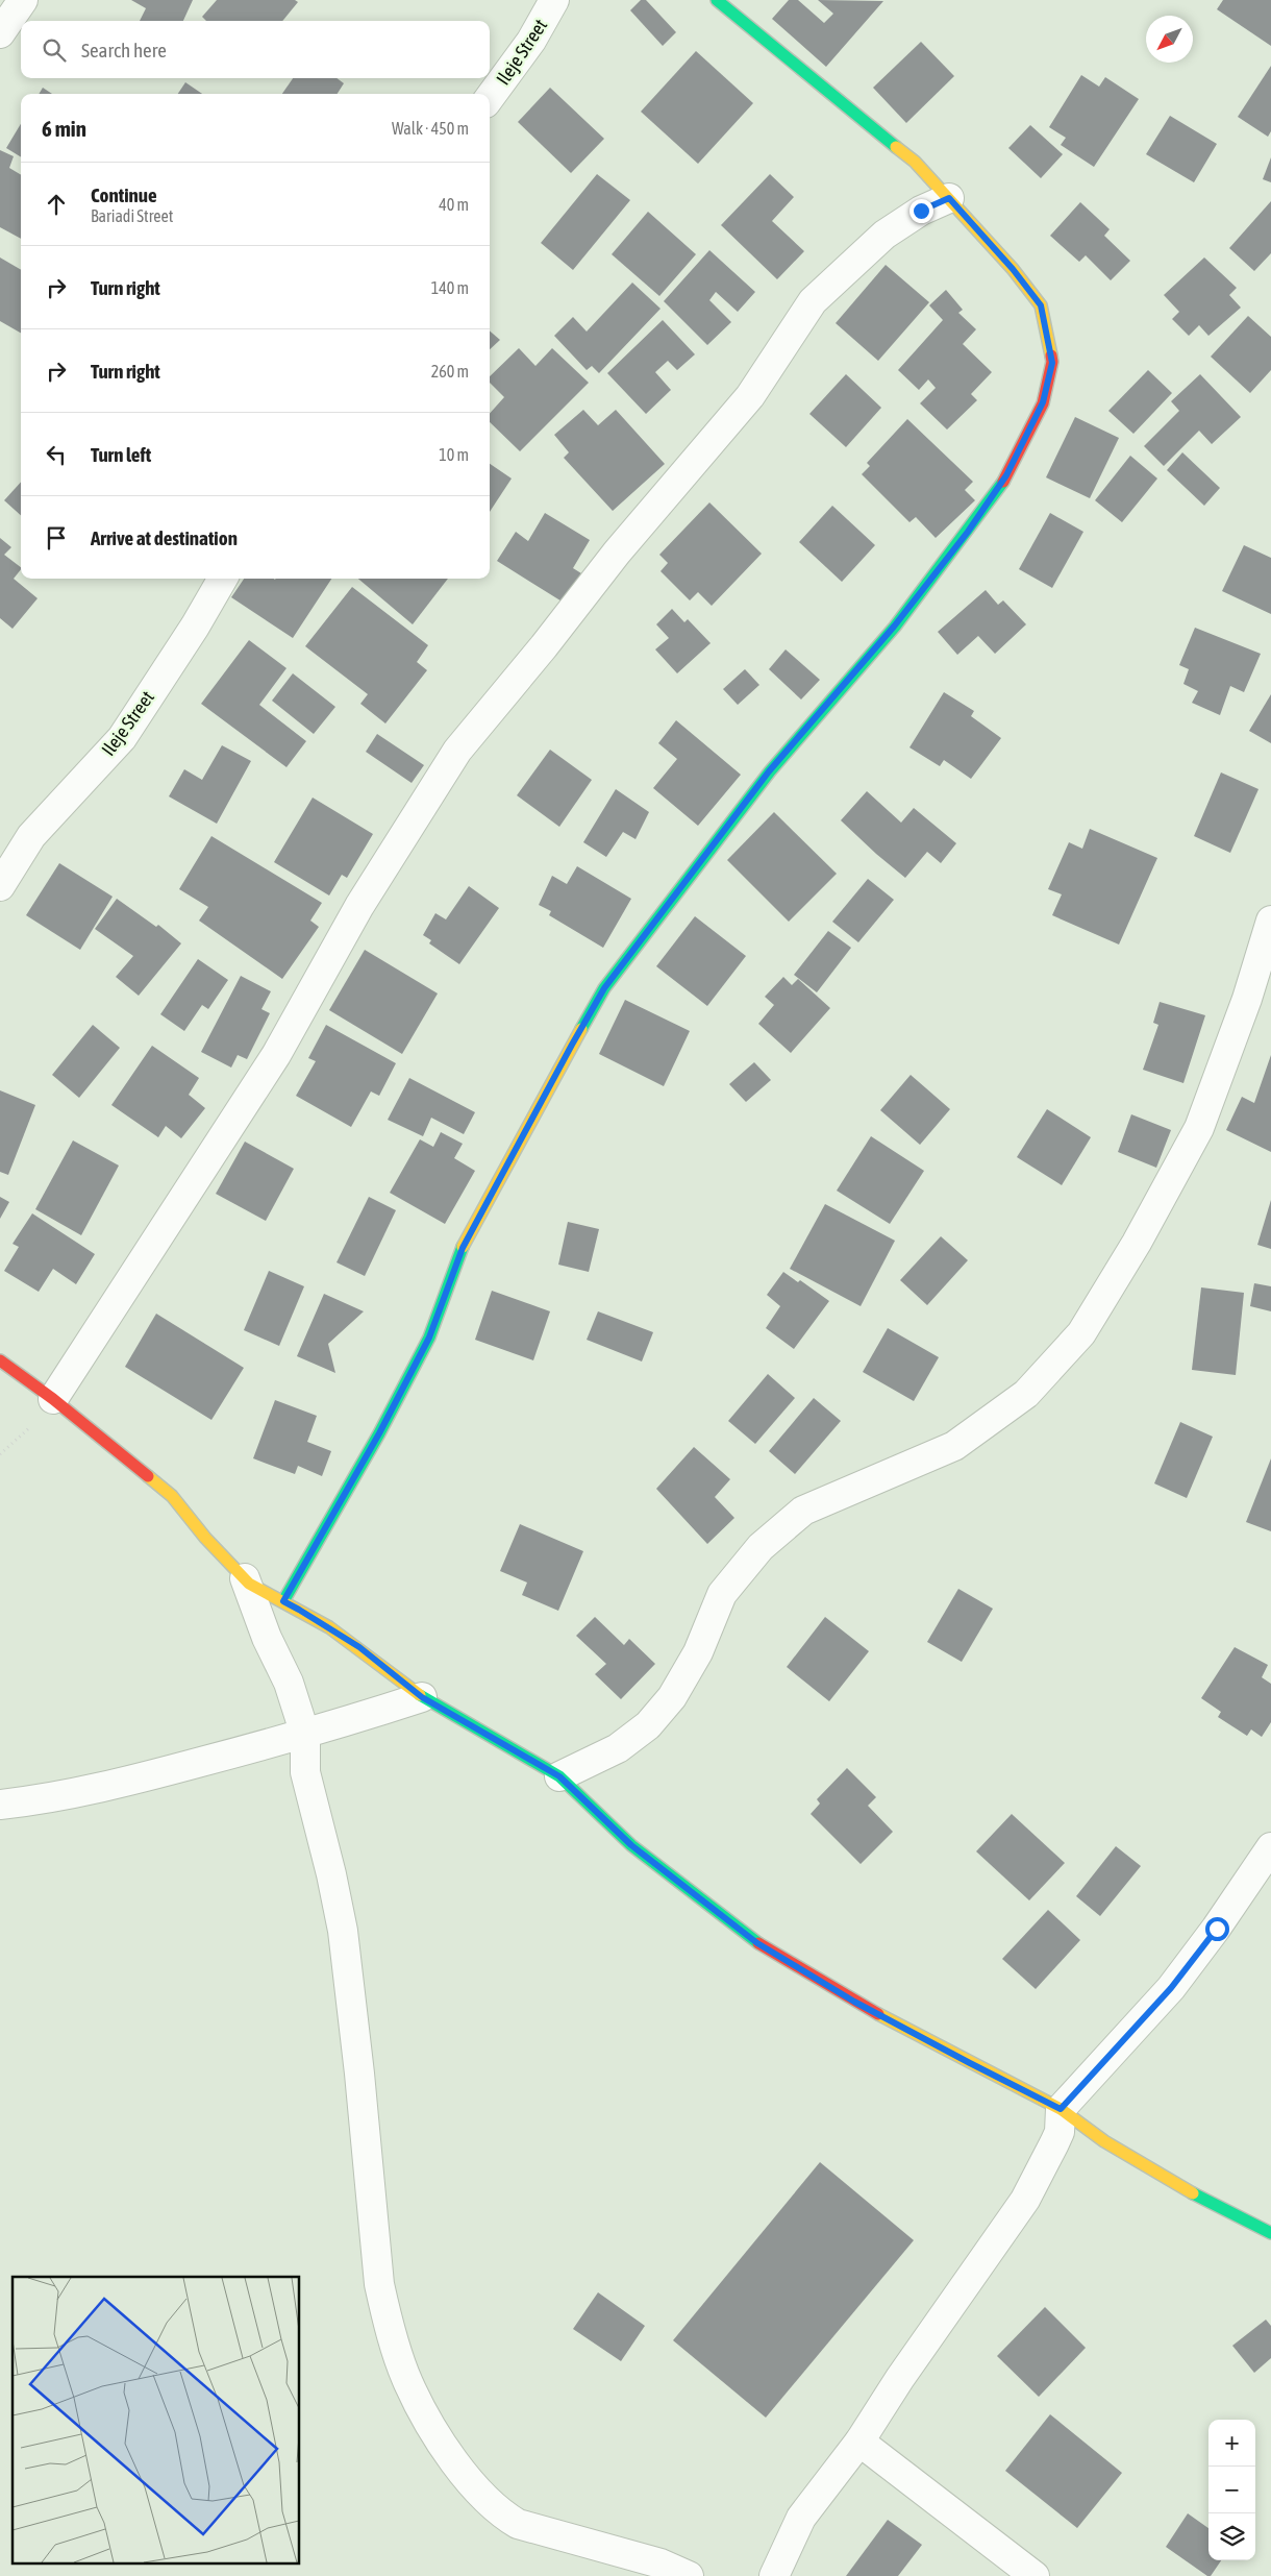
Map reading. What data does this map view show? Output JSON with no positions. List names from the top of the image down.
{
  "streets": {
    "street": ["Ileje Street"]
  },
  "north": "bottom left",
  "page": {
    "search": "Search here",
    "heading": ["6 min", "Walk · 450 m"],
    "list": [
      ["Continue", "Bariadi Street", "40 m"],
      ["Turn right", "140 m"],
      ["Turn right", "260 m"],
      ["Turn left", "10 m"],
      "Arrive at destination"
    ],
    "map_buttons": ["+", "−"]
  }
}
